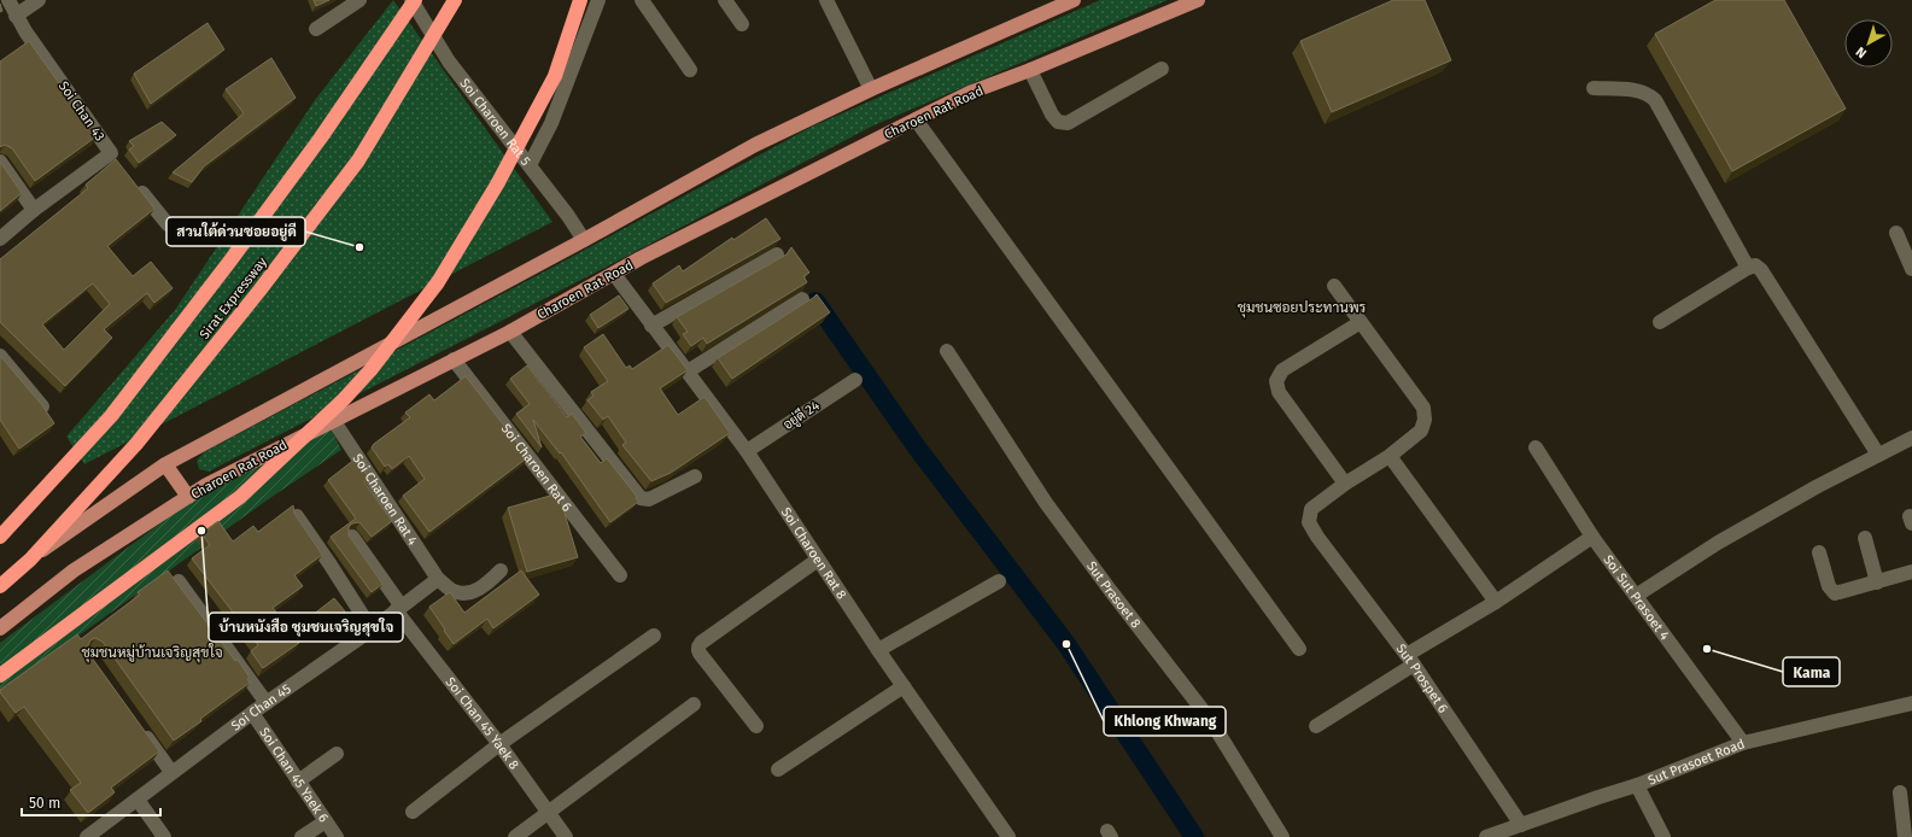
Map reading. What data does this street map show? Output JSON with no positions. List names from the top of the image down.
{
  "streets": {
    "highway": ["Sirat Expressway"],
    "main road": ["Charoen Rat Road"],
    "street": [
      "Soi Chan 43",
      "Soi Charoen Rat 5",
      "อยู่ดี 24",
      "Soi Charoen Rat 6",
      "Soi Charoen Rat 4",
      "Soi Charoen Rat 8",
      "Sut Prasoet 8",
      "Soi Sut Prasoet 4",
      "Sut Prospet 6",
      "Soi Chan 45",
      "Soi Chan 45 Yaek 8",
      "Sut Prasoet Road",
      "Soi Chan 45 Yaek 6"
    ]
  },
  "crossings": [
    ["Charoen Rat Road", "Soi Charoen Rat 6"],
    ["Charoen Rat Road", "Soi Charoen Rat 4"],
    ["Charoen Rat Road", "Soi Charoen Rat 8"],
    ["อยู่ดี 24", "Soi Charoen Rat 8"],
    ["Soi Charoen Rat 4", "Soi Chan 45"],
    ["Soi Sut Prasoet 4", "Sut Prasoet Road"],
    ["Sut Prospet 6", "Sut Prasoet Road"],
    ["Soi Chan 45", "Soi Chan 45 Yaek 8"],
    ["Soi Chan 45", "Soi Chan 45 Yaek 6"]
  ],
  "districts": ["ชุมชนซอยประทานพร", "ชุมชนหมู่บ้านเจริญสุขใจ"],
  "places": [
    "สวนใต้ด่วนซอยอยู่ดี",
    "บ้านหนังสือ ชุมชนเจริญสุขใจ",
    "Khlong Khwang",
    "Kama"
  ],
  "scale_bar": "50 m",
  "north": "bottom left"
}
